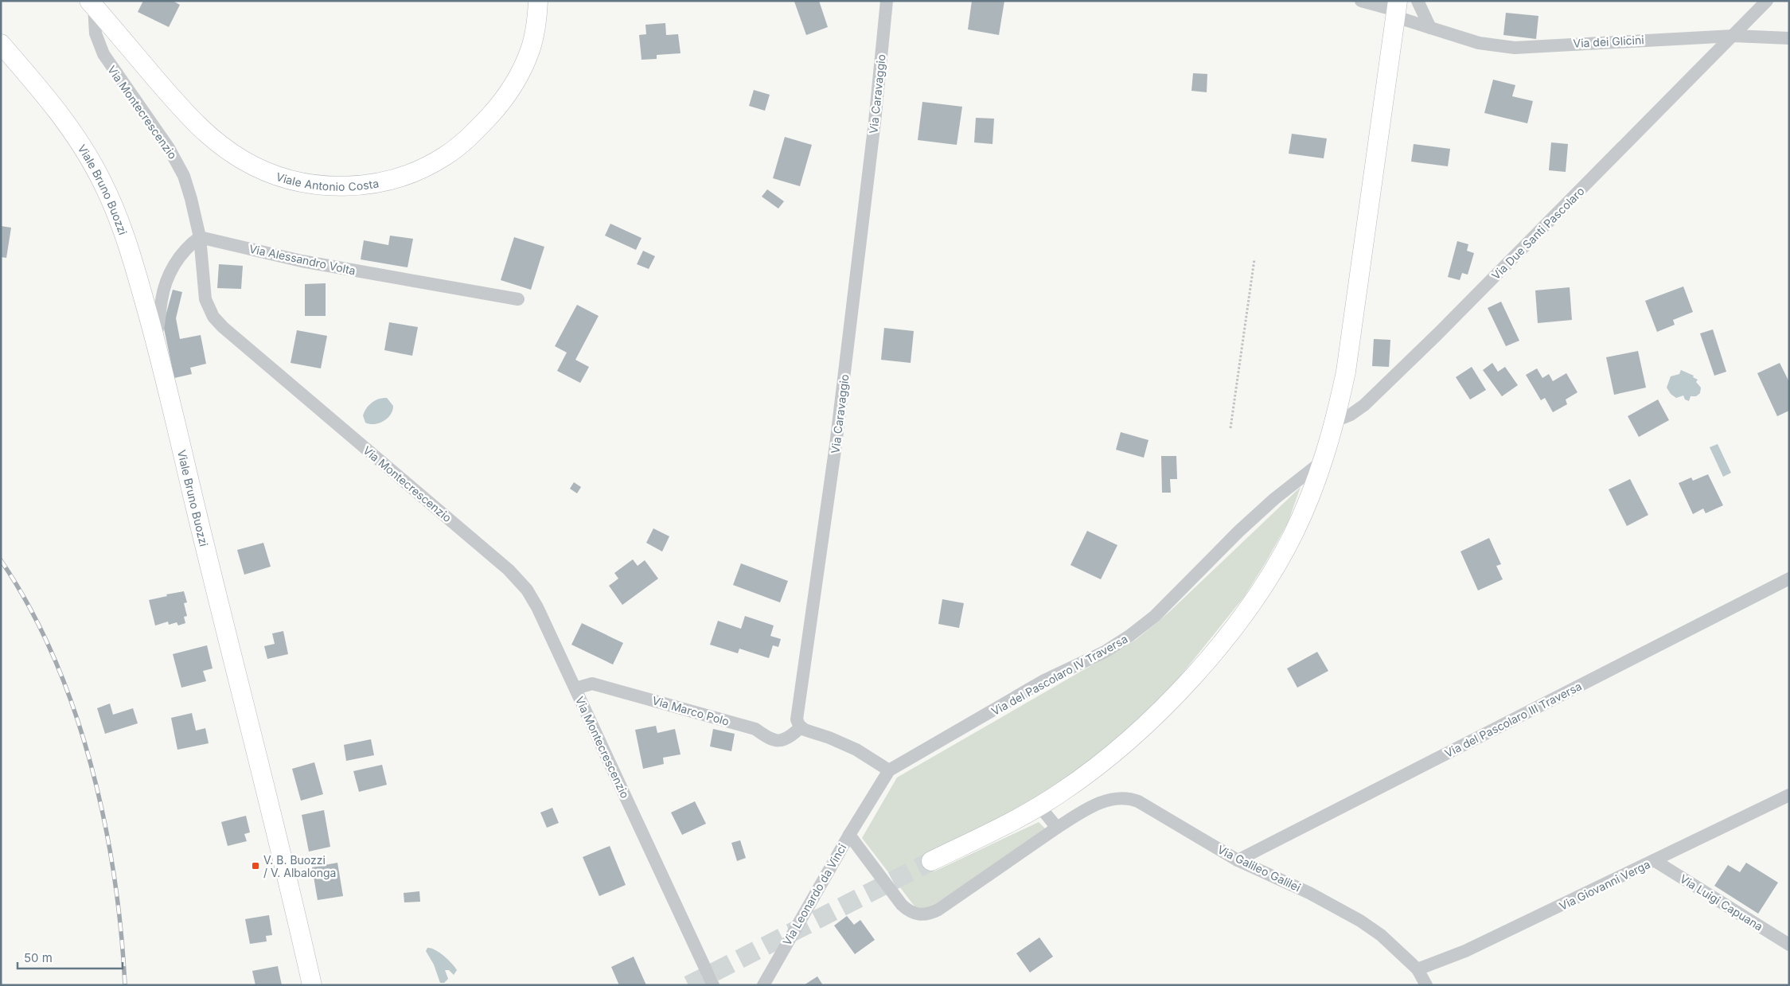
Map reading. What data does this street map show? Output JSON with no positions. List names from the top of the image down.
{
  "streets": {
    "main road": ["Viale Antonio Costa", "Viale Bruno Buozzi"],
    "street": [
      "Via dei Glicini",
      "Via Caravaggio",
      "Via Montecrescenzio",
      "Via Due Santi Pascolaro",
      "Via Alessandro Volta",
      "Via del Pascolaro IV Traversa",
      "Via Marco Polo",
      "Via del Pascolaro III Traversa",
      "Via Galileo Galilei",
      "Via Giovanni Verga",
      "Via Leonardo da Vinci",
      "Via Luigi Capuana"
    ]
  },
  "crossings": [
    ["Via dei Glicini", "Via Due Santi Pascolaro"],
    ["Via Caravaggio", "Via Marco Polo"],
    ["Via Montecrescenzio", "Viale Antonio Costa"],
    ["Via Montecrescenzio", "Via Alessandro Volta"],
    ["Via Montecrescenzio", "Via Marco Polo"],
    ["Via del Pascolaro IV Traversa", "Via Leonardo da Vinci"],
    ["Via del Pascolaro III Traversa", "Via Galileo Galilei"],
    ["Via Galileo Galilei", "Via Giovanni Verga"],
    ["Via Galileo Galilei", "Via Leonardo da Vinci"],
    ["Via Giovanni Verga", "Via Luigi Capuana"]
  ],
  "places": {
    "transit": ["V. B. Buozzi / V. Albalonga"]
  },
  "scale_bar": "50 m"
}
